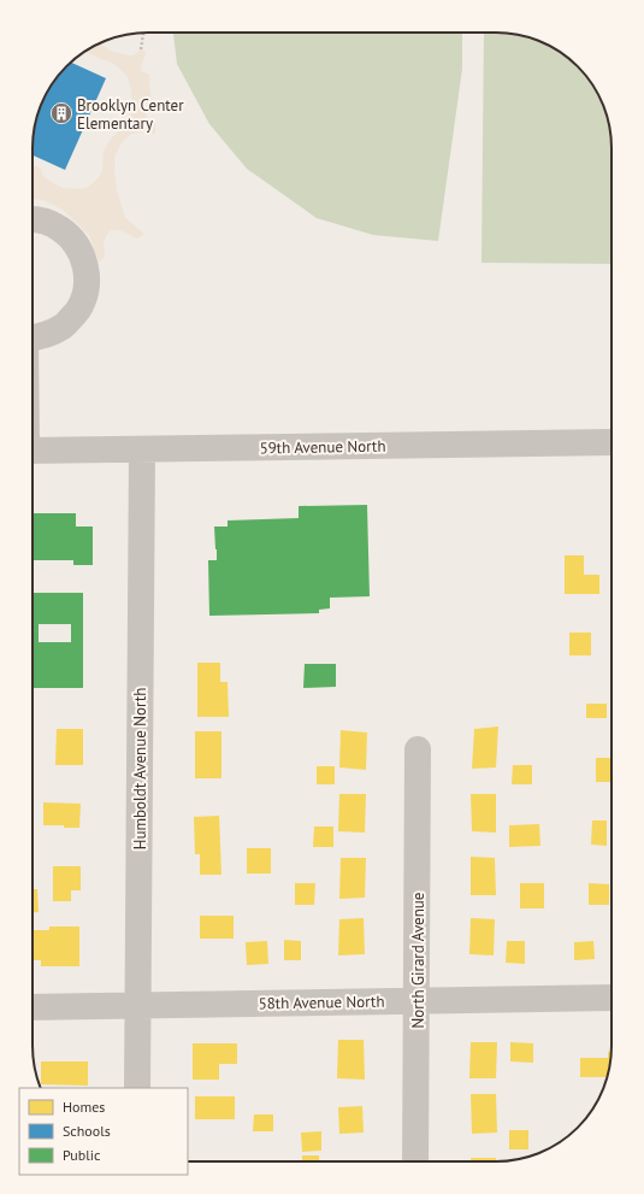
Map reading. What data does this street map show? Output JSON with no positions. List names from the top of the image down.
{
  "streets": {
    "street": [
      "59th Avenue North",
      "Humboldt Avenue North",
      "North Girard Avenue",
      "58th Avenue North"
    ]
  },
  "crossings": [
    ["59th Avenue North", "Humboldt Avenue North"],
    ["Humboldt Avenue North", "58th Avenue North"],
    ["North Girard Avenue", "58th Avenue North"]
  ],
  "places": {
    "building": ["Brooklyn Center Elementary"]
  },
  "legend": ["Homes", "Schools", "Public"]
}
